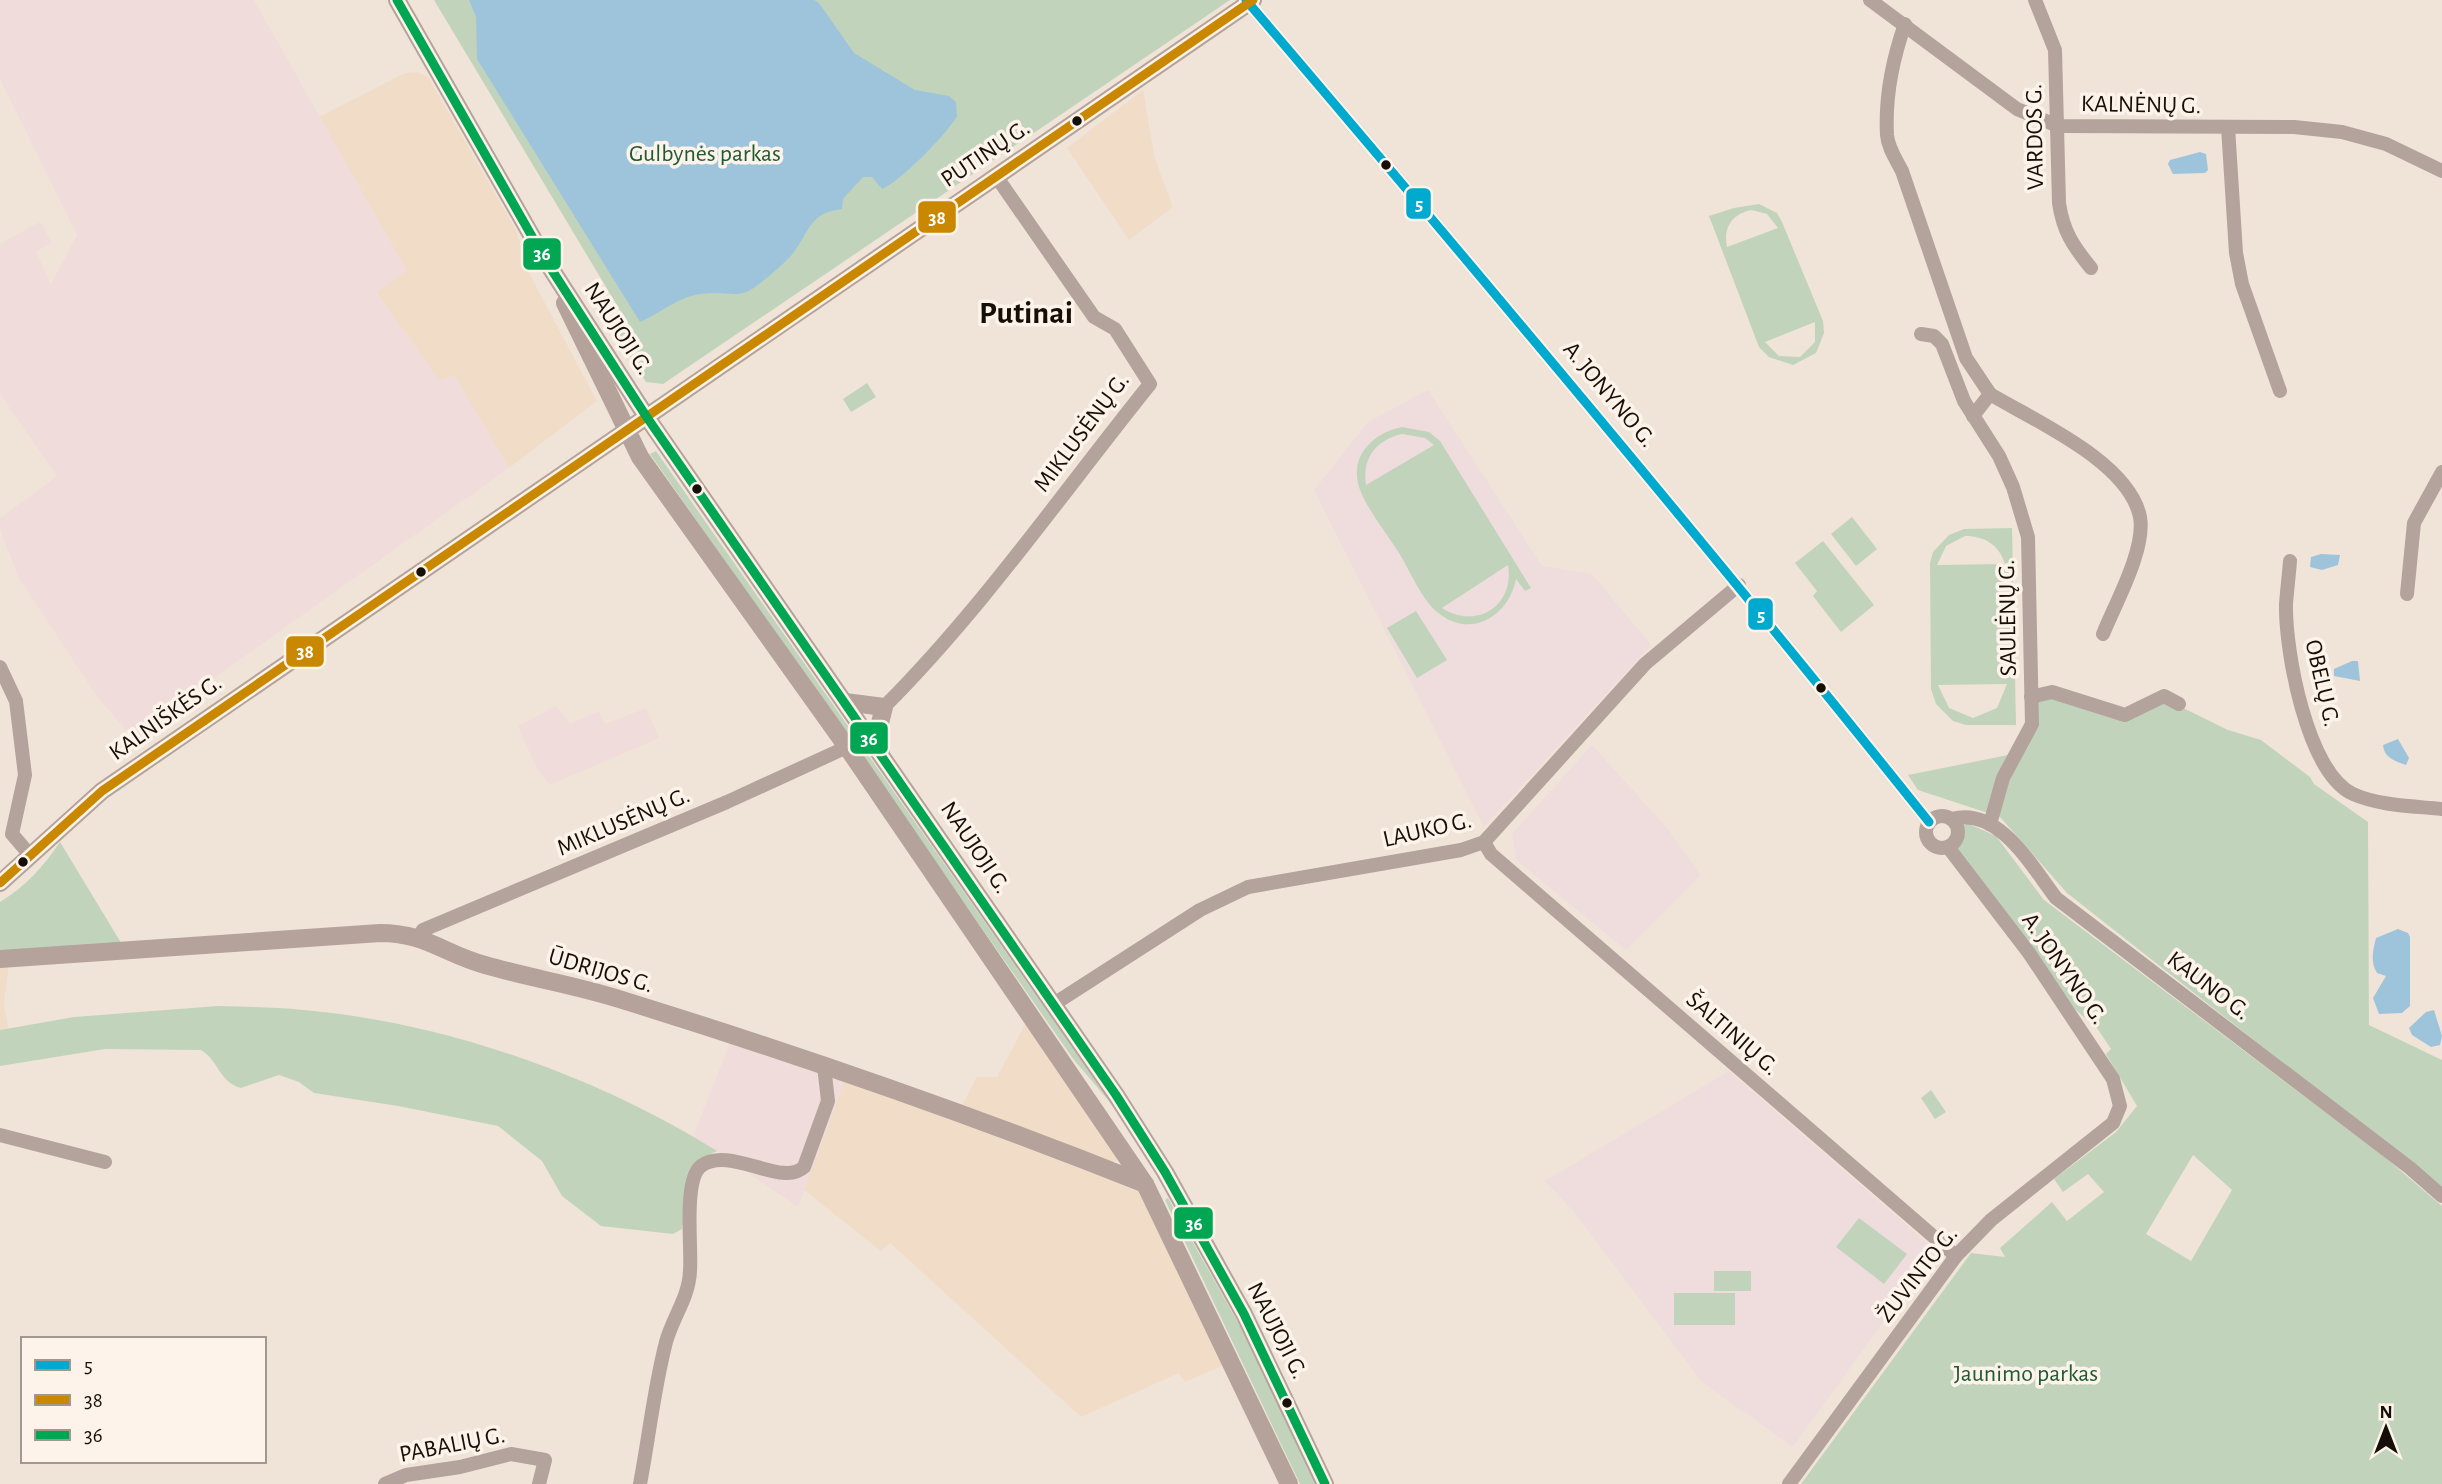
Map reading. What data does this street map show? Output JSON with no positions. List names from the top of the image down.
{
  "streets": {
    "main road": [
      "PUTINŲ G.",
      "NAUJOJI G.",
      "KALNIŠKĖS G.",
      "ŪDRIJOS G."
    ],
    "street": [
      "KALNĖNŲ G.",
      "VARDOS G.",
      "A. JONYNO G.",
      "MIKLUSĖNŲ G.",
      "SAULĖNŲ G.",
      "OBELŲ G.",
      "LAUKO G.",
      "KAUNO G.",
      "ŠALTINIŲ G.",
      "ŽUVINTO G.",
      "PABALIŲ G."
    ]
  },
  "crossings": [
    ["KALNĖNŲ G.", "VARDOS G."],
    ["PUTINŲ G.", "NAUJOJI G."],
    ["PUTINŲ G.", "A. JONYNO G."],
    ["PUTINŲ G.", "MIKLUSĖNŲ G."],
    ["PUTINŲ G.", "KALNIŠKĖS G."],
    ["NAUJOJI G.", "MIKLUSĖNŲ G."],
    ["NAUJOJI G.", "KALNIŠKĖS G."],
    ["NAUJOJI G.", "LAUKO G."],
    ["NAUJOJI G.", "ŪDRIJOS G."],
    ["A. JONYNO G.", "LAUKO G."],
    ["A. JONYNO G.", "ŽUVINTO G."],
    ["MIKLUSĖNŲ G.", "ŪDRIJOS G."],
    ["SAULĖNŲ G.", "KAUNO G."],
    ["LAUKO G.", "ŠALTINIŲ G."],
    ["ŠALTINIŲ G.", "ŽUVINTO G."]
  ],
  "districts": ["Putinai"],
  "parks": ["Gulbynės parkas", "Jaunimo parkas"],
  "lines": ["transit line 5", "transit line 38", "transit line 36"],
  "legend": ["5", "38", "36"],
  "north": "top"
}
